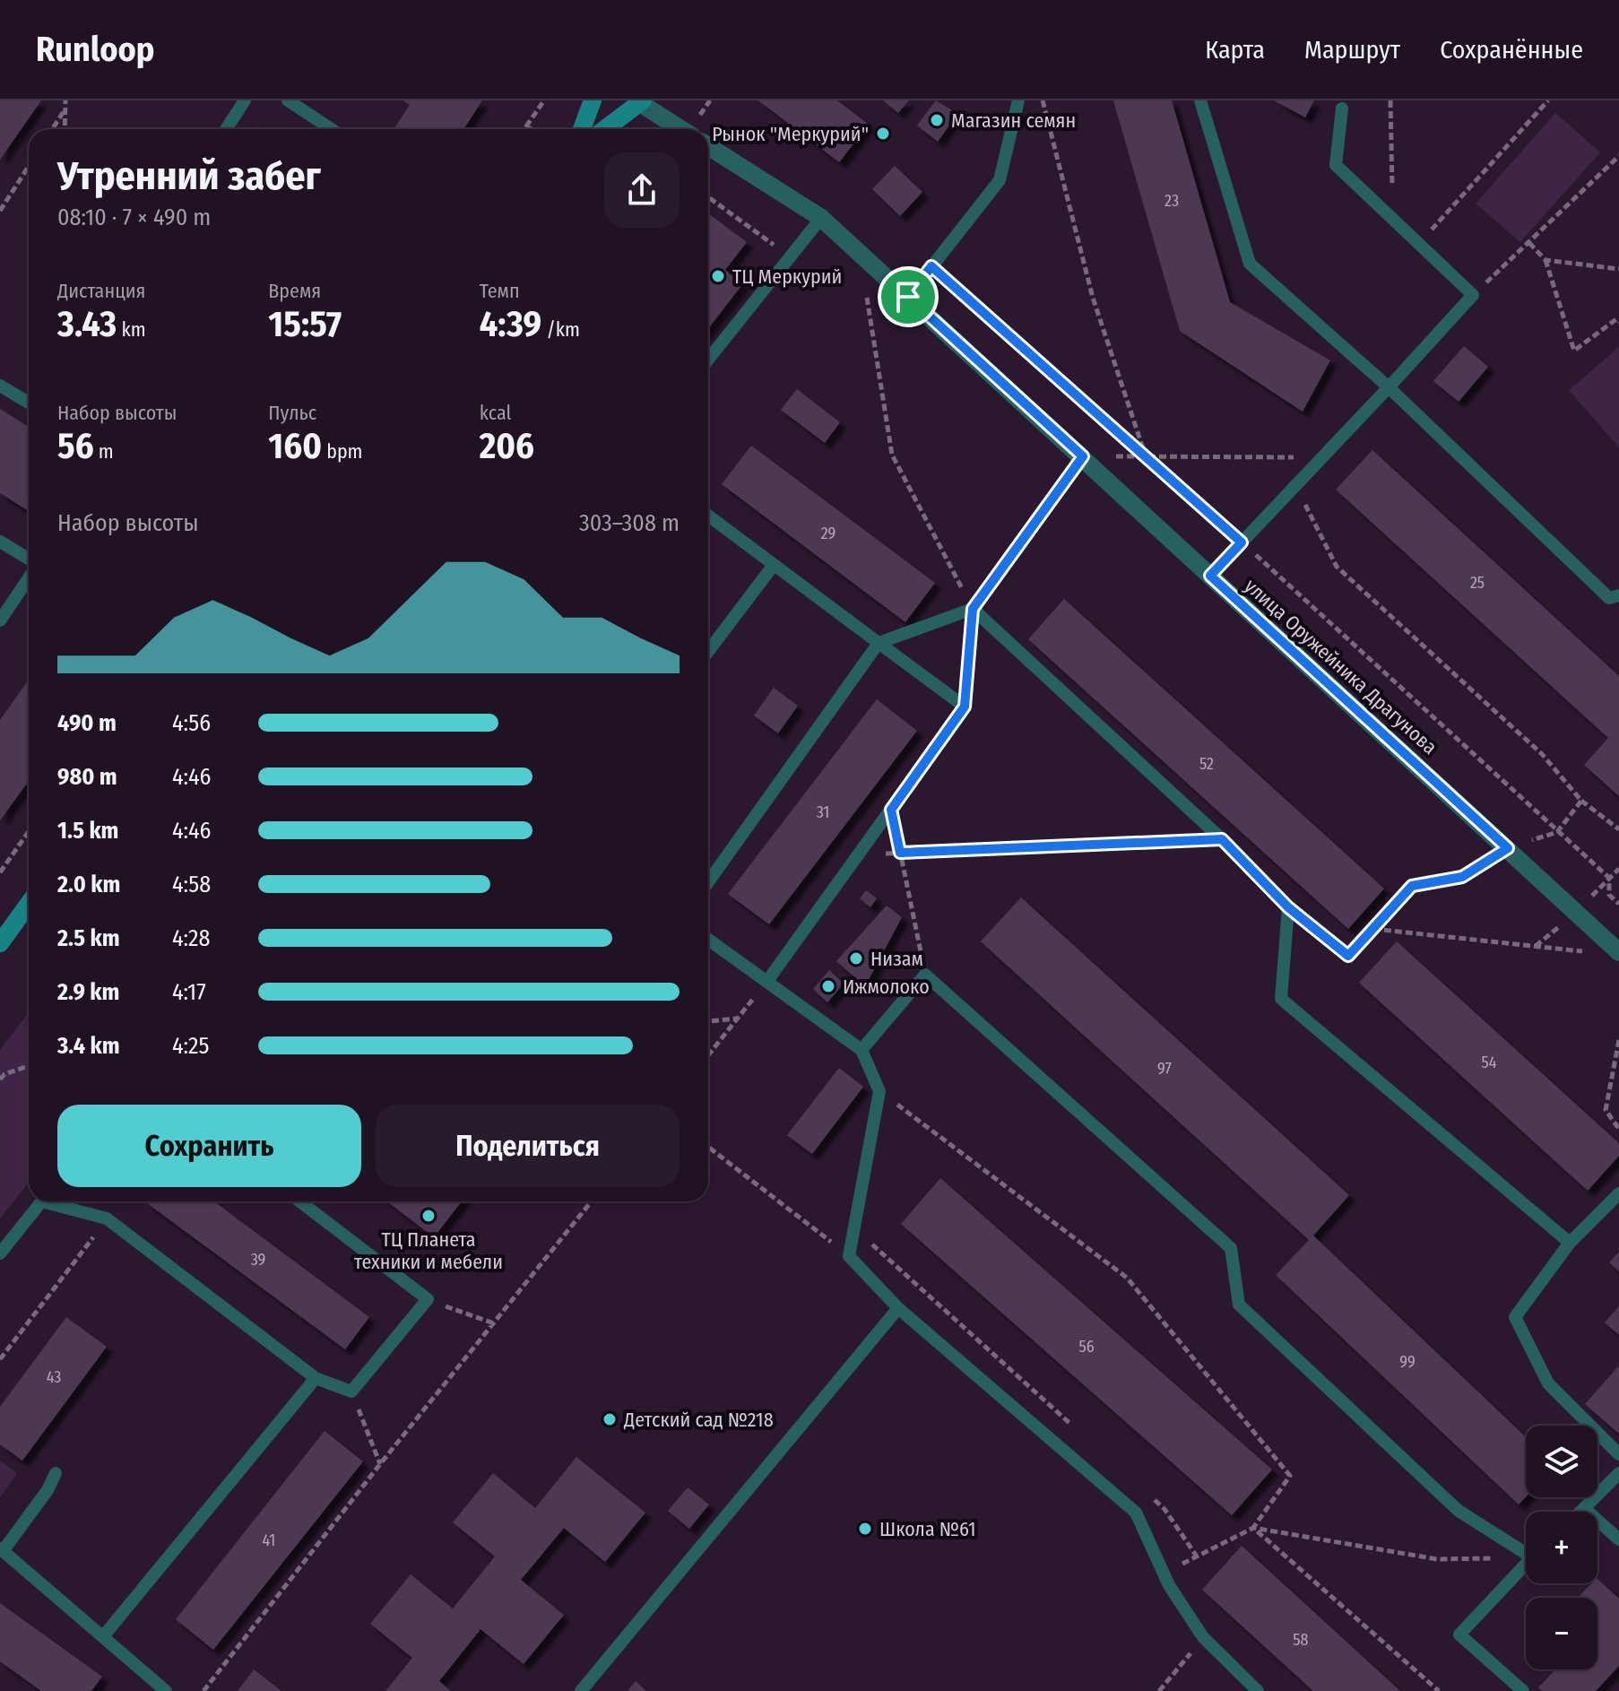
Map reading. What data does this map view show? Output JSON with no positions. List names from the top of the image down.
{
  "streets": {
    "street": ["улица Оружейника Драгунова"]
  },
  "places": [
    "Магазин семян",
    "Рынок \"Меркурий\"",
    "ТЦ Меркурий",
    "Низам",
    "Ижмолоко",
    "ТЦ Планета техники и мебели",
    "Детский сад №218",
    "Школа №61"
  ],
  "house_numbers": [
    "23",
    "29",
    "25",
    "52",
    "31",
    "54",
    "97",
    "39",
    "56",
    "99",
    "43",
    "41",
    "58"
  ],
  "page": {
    "header": "Runloop",
    "nav": ["Карта", "Маршрут", "Сохранённые"],
    "heading": ["Утренний забег", "08:10 · 7 × 490 m"],
    "stats": [
      ["Дистанция", "3.43 km"],
      ["Время", "15:57"],
      ["Темп", "4:39 /km"],
      ["Набор высоты", "56 m"],
      ["Пульс", "160 bpm"],
      ["kcal", "206"]
    ],
    "chart": ["Набор высоты", "303–308 m"],
    "list": [
      {
        "name": "490 m",
        "note": "4:56"
      },
      {
        "name": "980 m",
        "note": "4:46"
      },
      {
        "name": "1.5 km",
        "note": "4:46"
      },
      {
        "name": "2.0 km",
        "note": "4:58"
      },
      {
        "name": "2.5 km",
        "note": "4:28"
      },
      {
        "name": "2.9 km",
        "note": "4:17"
      },
      {
        "name": "3.4 km",
        "note": "4:25"
      }
    ],
    "buttons": ["Сохранить", "Поделиться"],
    "map_buttons": ["+", "−"]
  }
}
